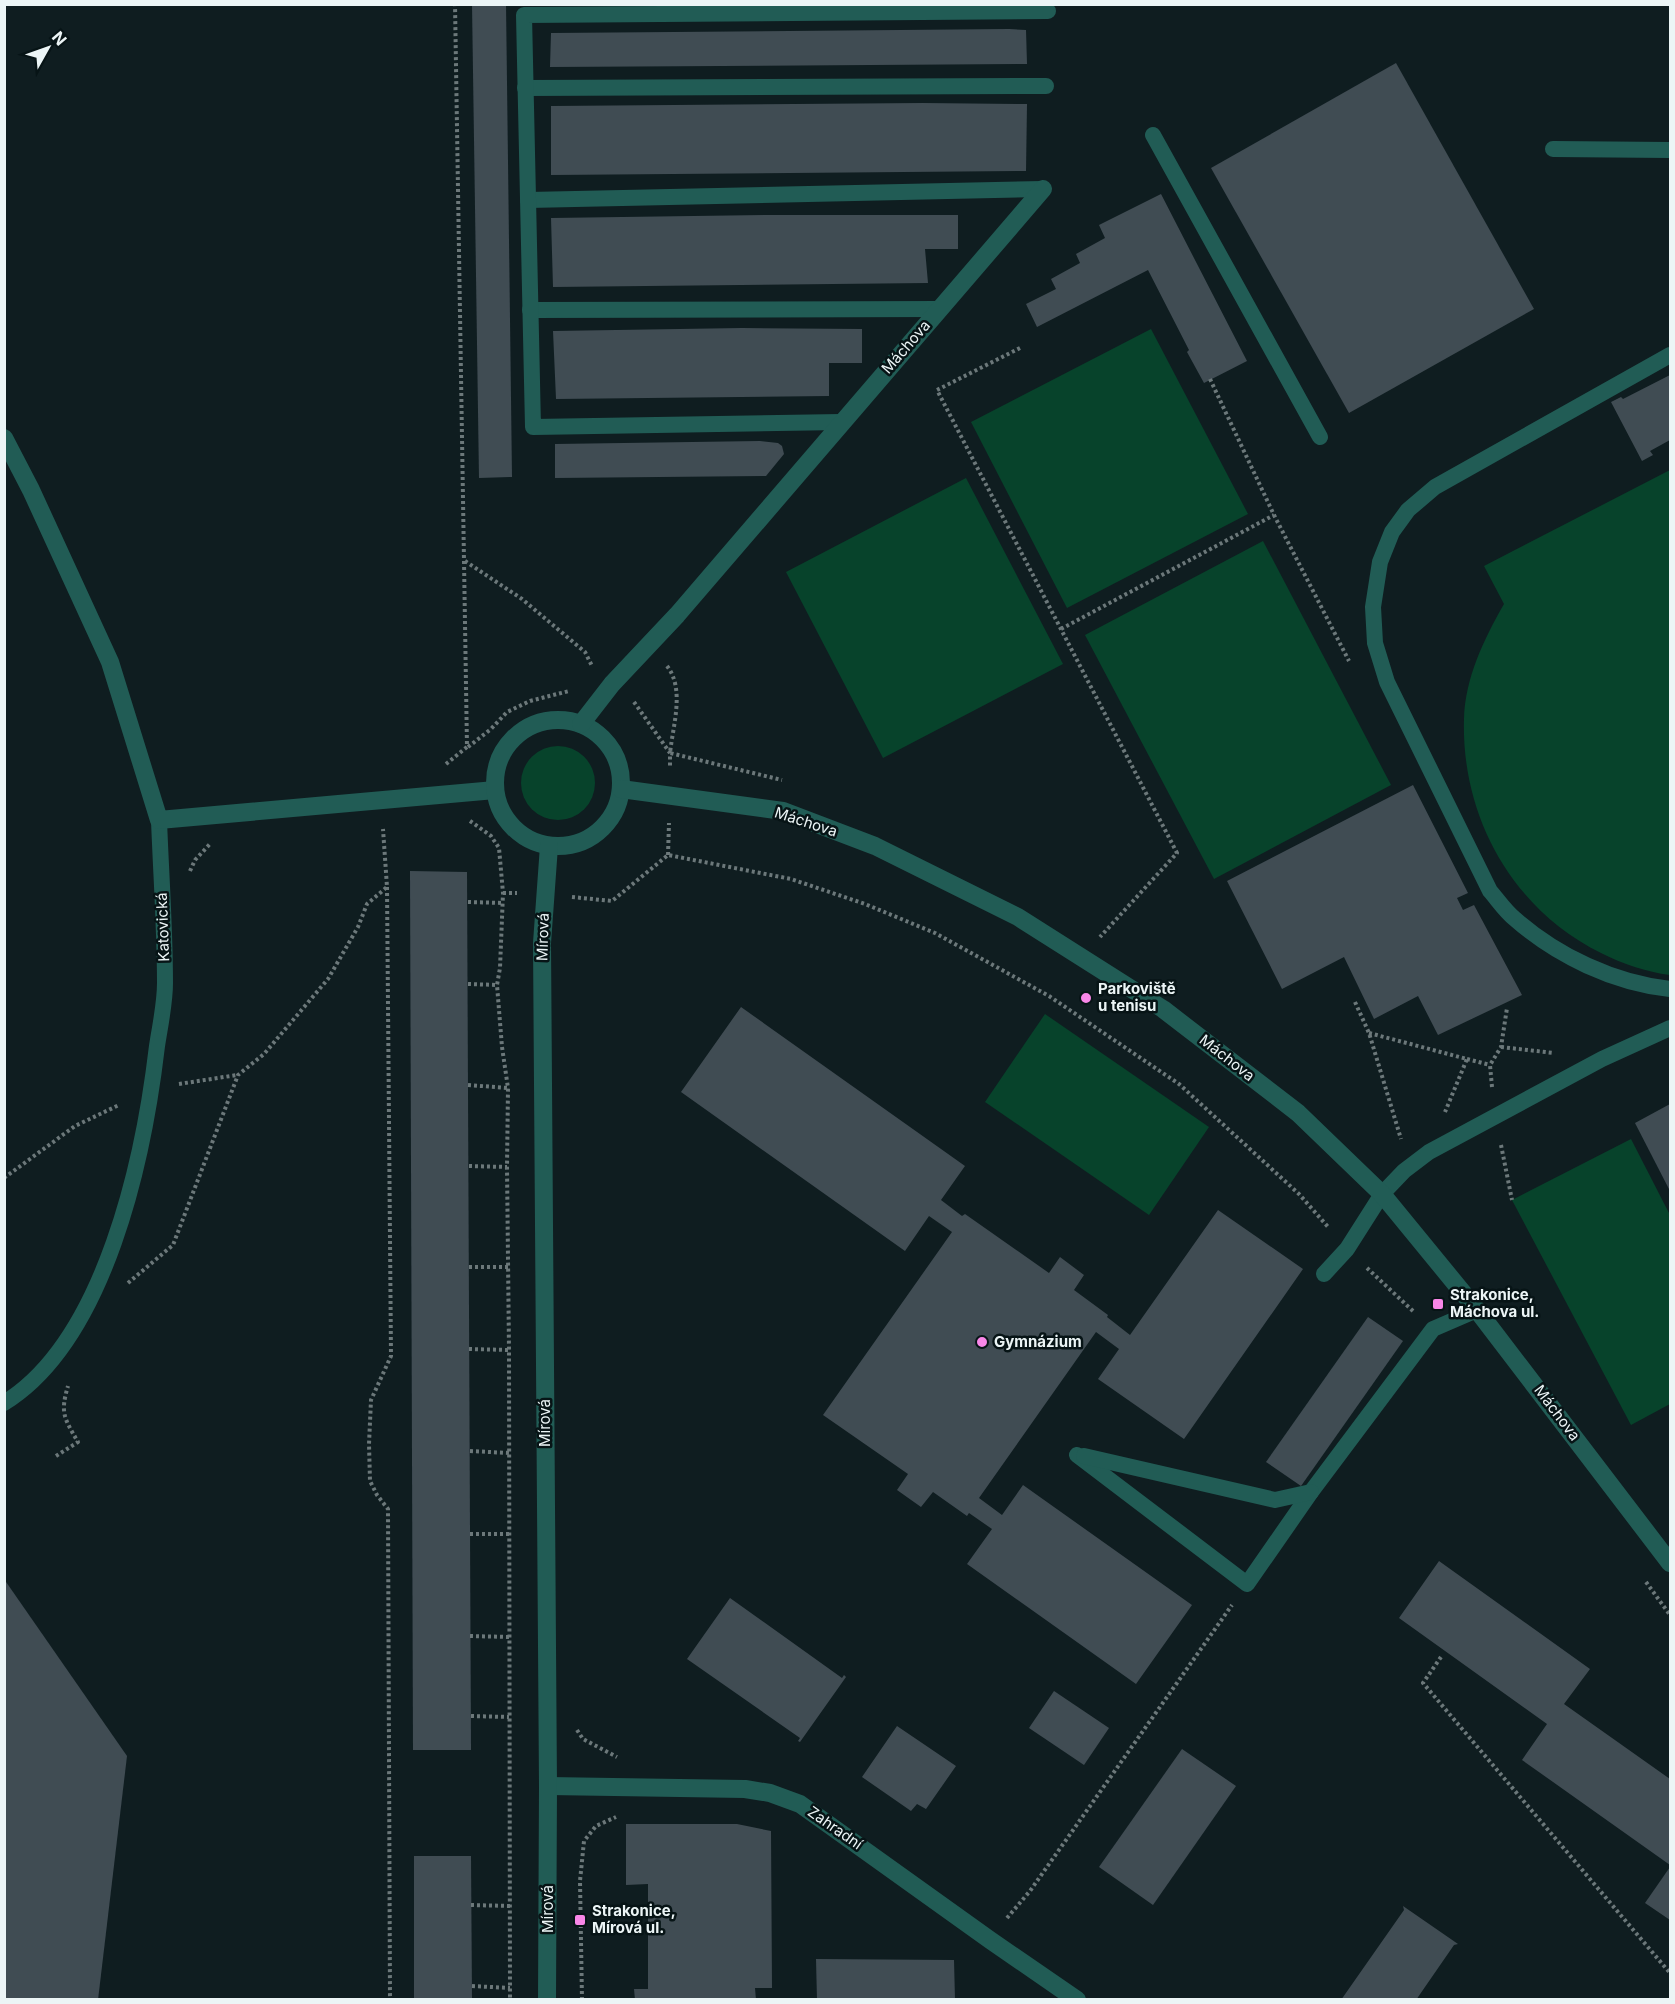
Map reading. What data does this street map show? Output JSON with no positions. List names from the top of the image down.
{
  "streets": {
    "street": [
      "Máchova",
      "Katovická",
      "Mírová",
      "Zahradní"
    ]
  },
  "crossings": [
    ["Máchova", "Mírová"],
    ["Mírová", "Zahradní"]
  ],
  "places": {
    "other": ["Parkoviště u tenisu", "Gymnázium"],
    "transit": ["Strakonice, Máchova ul.", "Strakonice, Mírová ul."]
  },
  "north": "top right"
}
